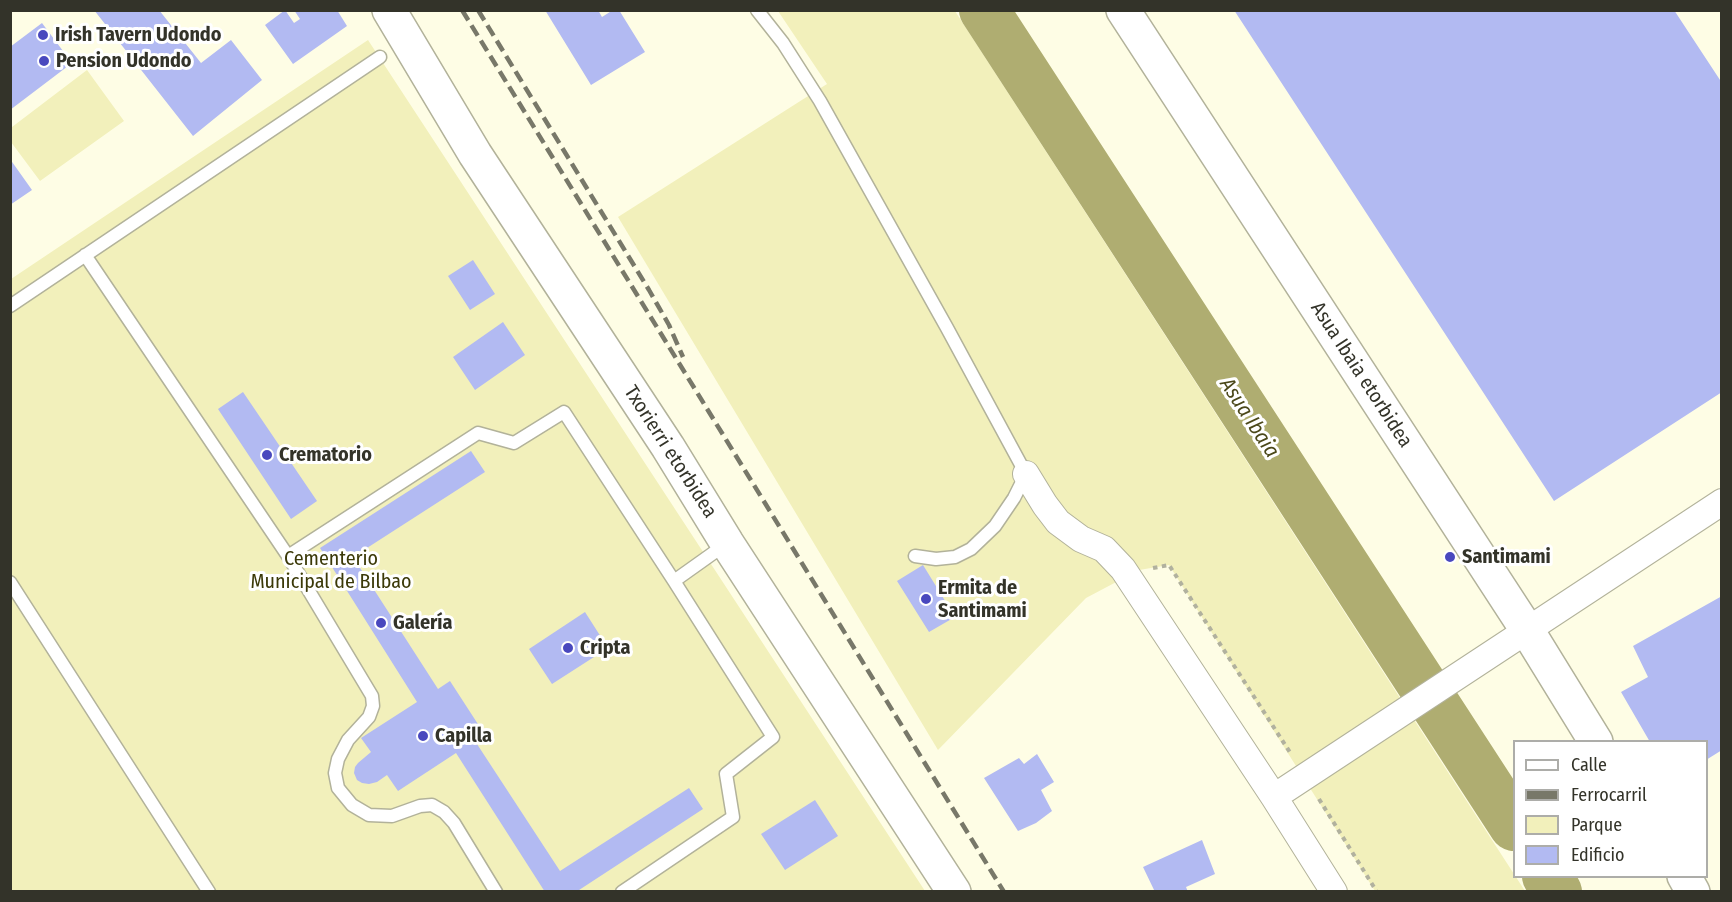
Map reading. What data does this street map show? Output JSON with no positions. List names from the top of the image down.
{
  "streets": {
    "street": ["Asua Ibaia etorbidea", "Txorierri etorbidea"]
  },
  "water": ["Asua Ibaia"],
  "parks": ["Cementerio Municipal de Bilbao"],
  "places": [
    "Irish Tavern Udondo",
    "Pension Udondo",
    "Crematorio",
    "Santimami",
    "Ermita de Santimami",
    "Galería",
    "Cripta",
    "Capilla"
  ],
  "legend": [
    "Calle",
    "Ferrocarril",
    "Parque",
    "Edificio"
  ]
}
